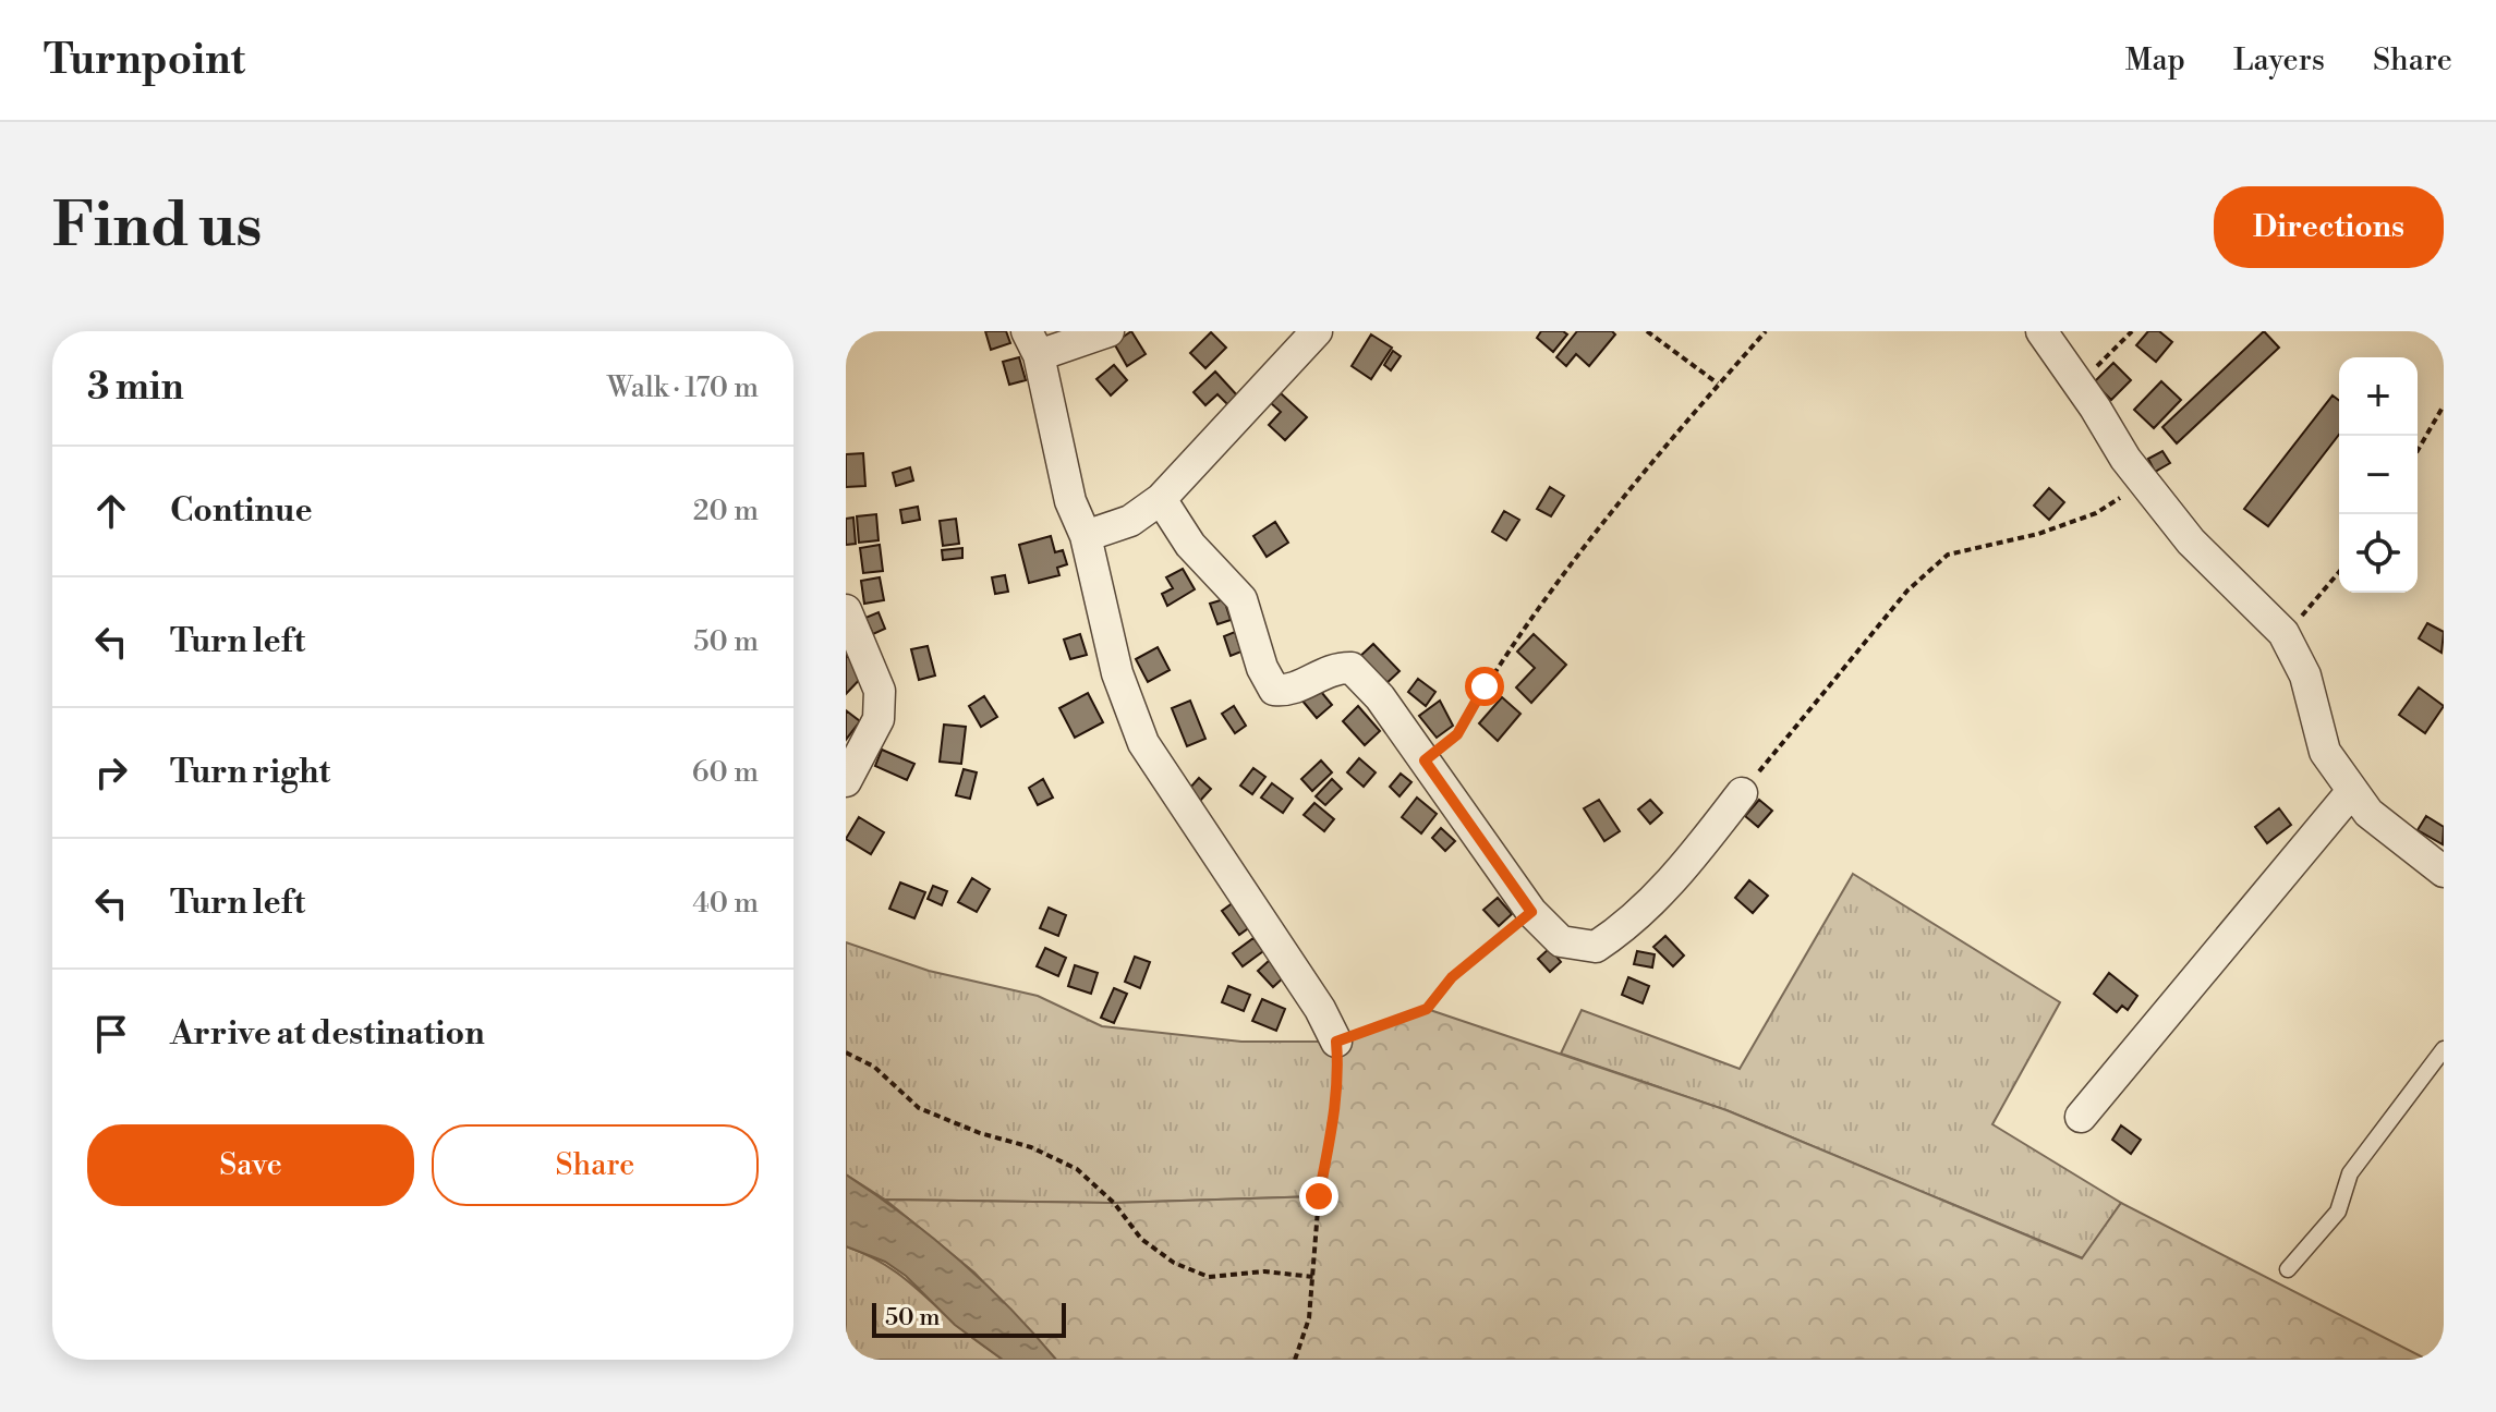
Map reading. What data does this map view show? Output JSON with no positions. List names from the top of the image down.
{
  "scale_bar": "50 m",
  "page": {
    "header": "Turnpoint",
    "nav": ["Map", "Layers", "Share"],
    "buttons": [
      "Directions",
      ["Save", "Share"]
    ],
    "title": "Find us",
    "heading": ["3 min", "Walk · 170 m"],
    "map_buttons": ["+", "−"],
    "list": [
      ["Continue", "20 m"],
      ["Turn left", "50 m"],
      ["Turn right", "60 m"],
      ["Turn left", "40 m"],
      "Arrive at destination"
    ],
    "scale": "50 m"
  }
}
